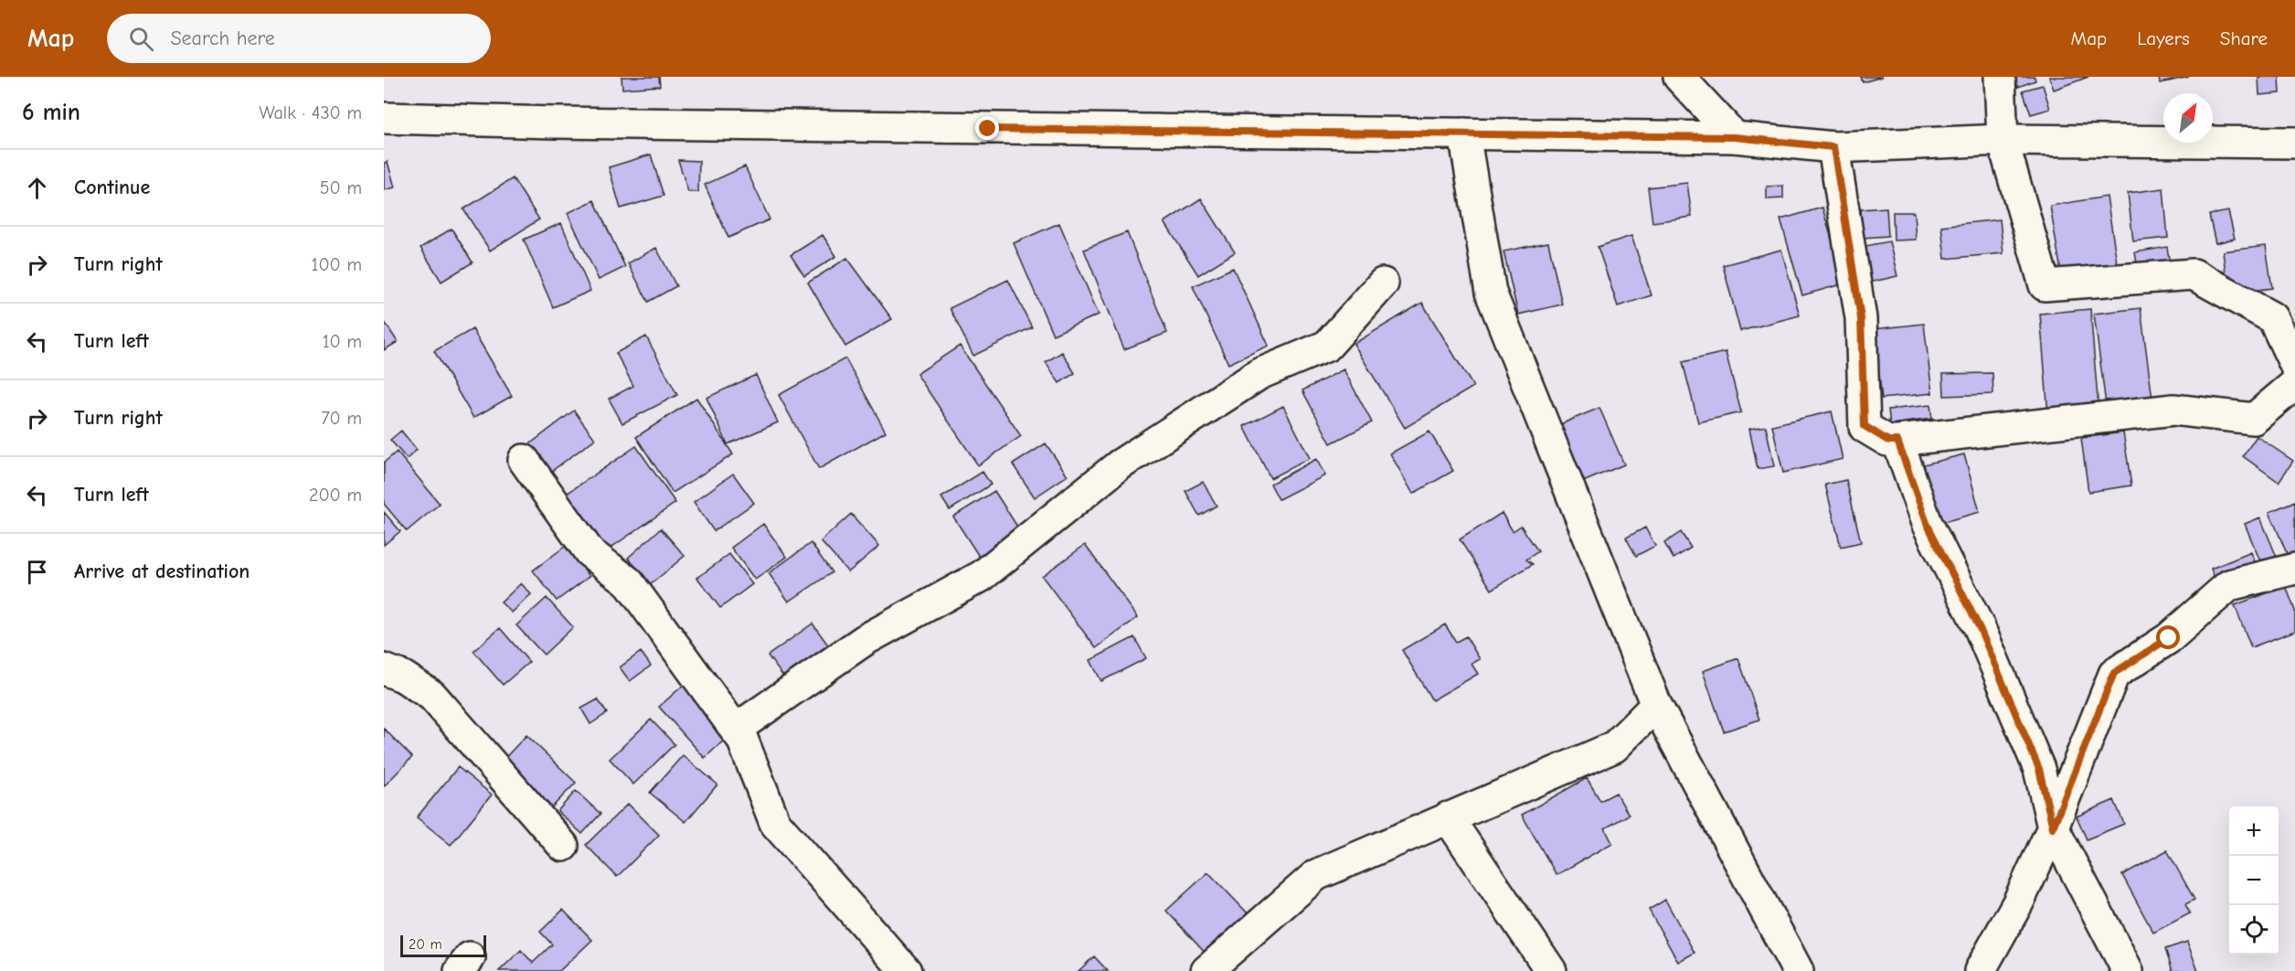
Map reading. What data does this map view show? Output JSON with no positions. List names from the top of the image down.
{
  "scale_bar": "20 m",
  "north": "top right",
  "page": {
    "header": "Map",
    "search": "Search here",
    "nav": ["Map", "Layers", "Share"],
    "heading": ["6 min", "Walk · 430 m"],
    "list": [
      ["Continue", "50 m"],
      ["Turn right", "100 m"],
      ["Turn left", "10 m"],
      ["Turn right", "70 m"],
      ["Turn left", "200 m"],
      "Arrive at destination"
    ],
    "map_buttons": ["+", "−"],
    "scale": "20 m"
  }
}
